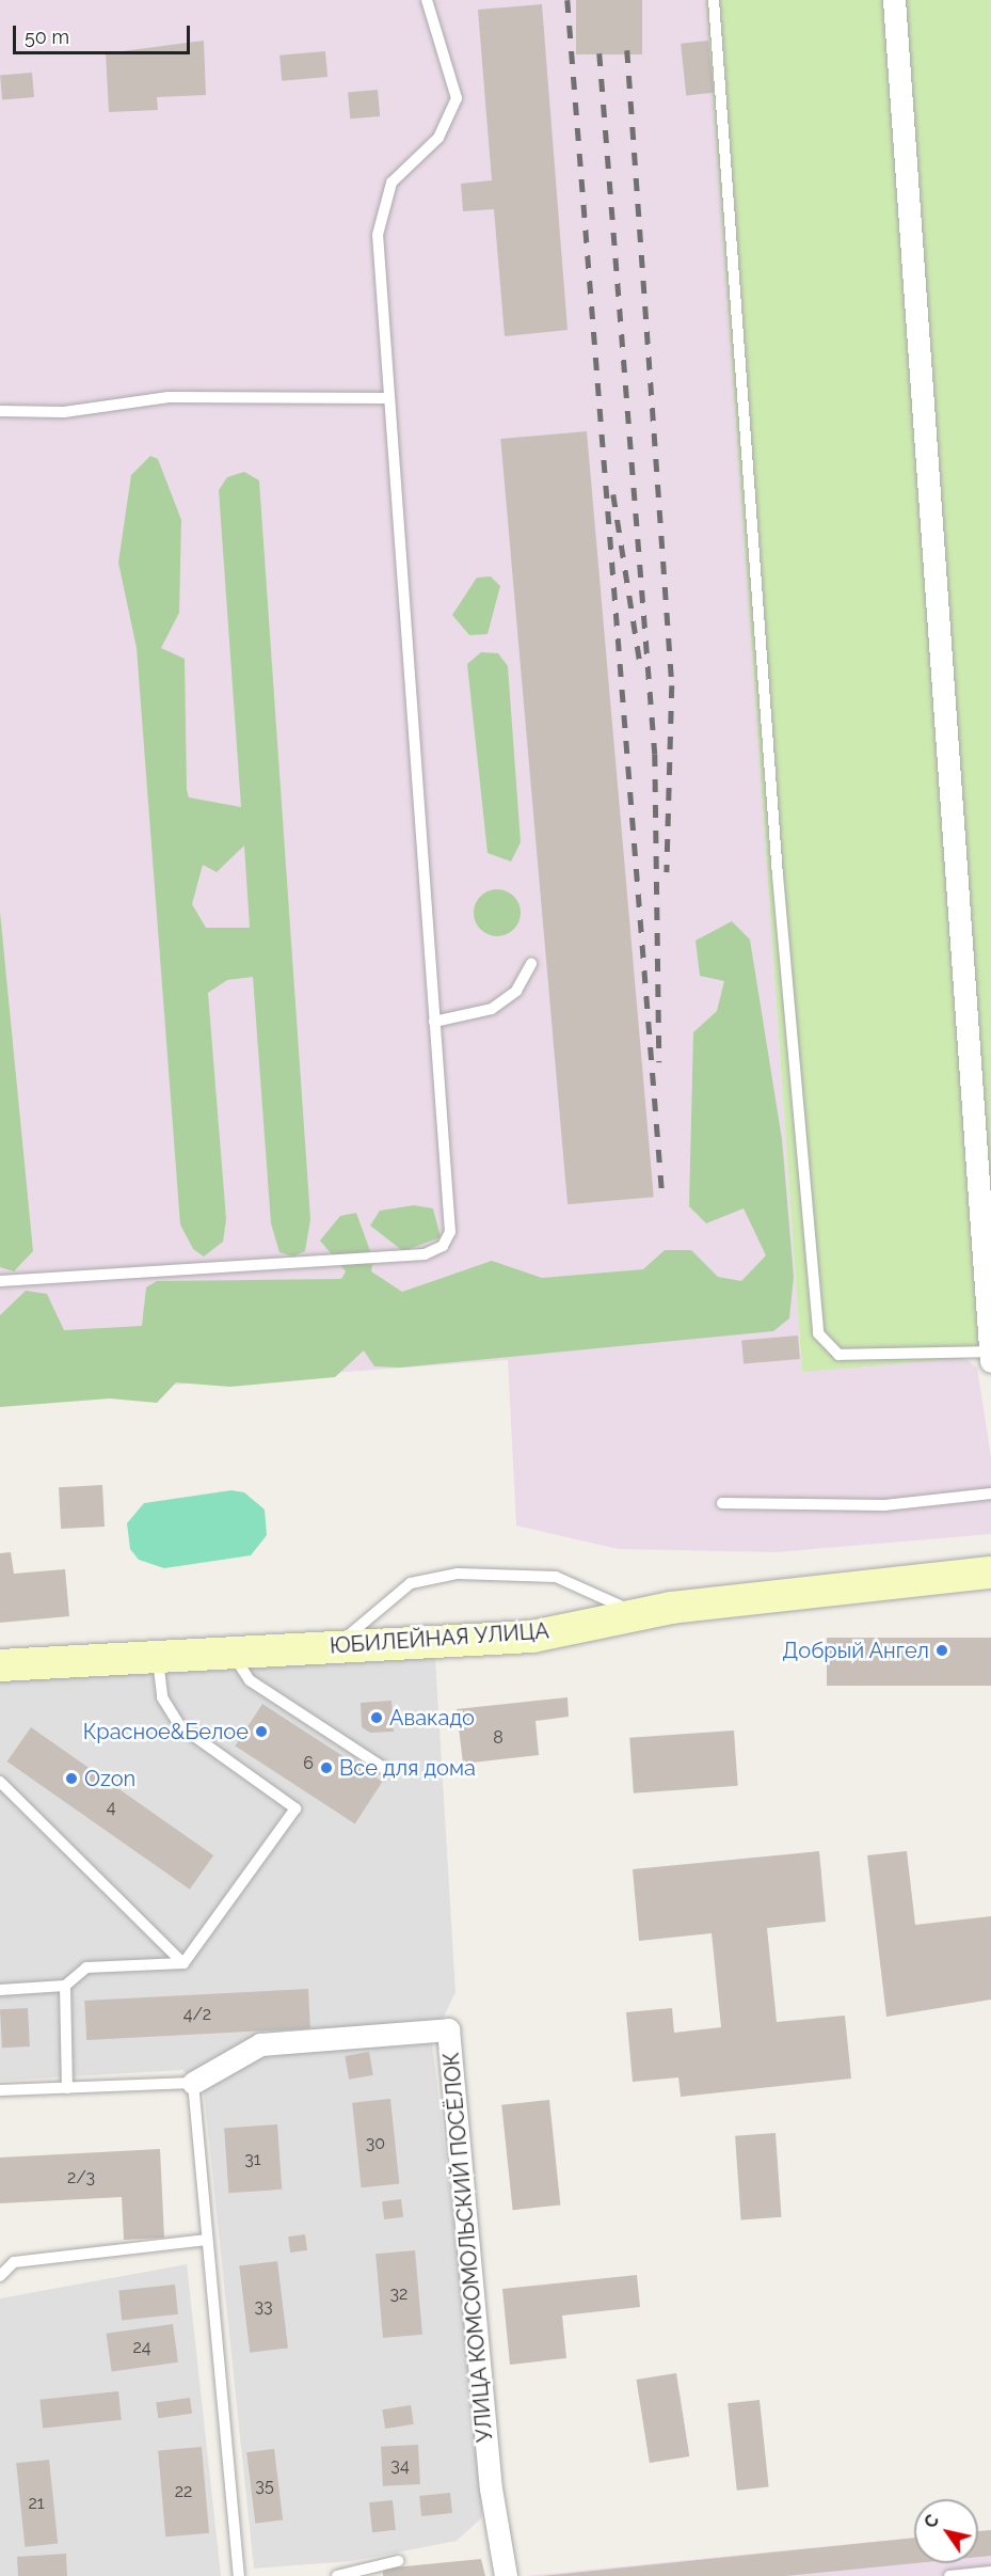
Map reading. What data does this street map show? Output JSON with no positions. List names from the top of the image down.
{
  "streets": {
    "street": ["ЮБИЛЕЙНАЯ УЛИЦА", "УЛИЦА КОМСОМОЛЬСКИЙ ПОСЁЛОК"]
  },
  "places": [
    "Добрый Ангел",
    "Авакадо",
    "Красное&Белое",
    "Все для дома",
    "Ozon"
  ],
  "house_numbers": [
    "8",
    "6",
    "4",
    "4/2",
    "30",
    "31",
    "2/3",
    "32",
    "33",
    "24",
    "34",
    "35",
    "22",
    "21"
  ],
  "scale_bar": "50 m",
  "north": "top left"
}
